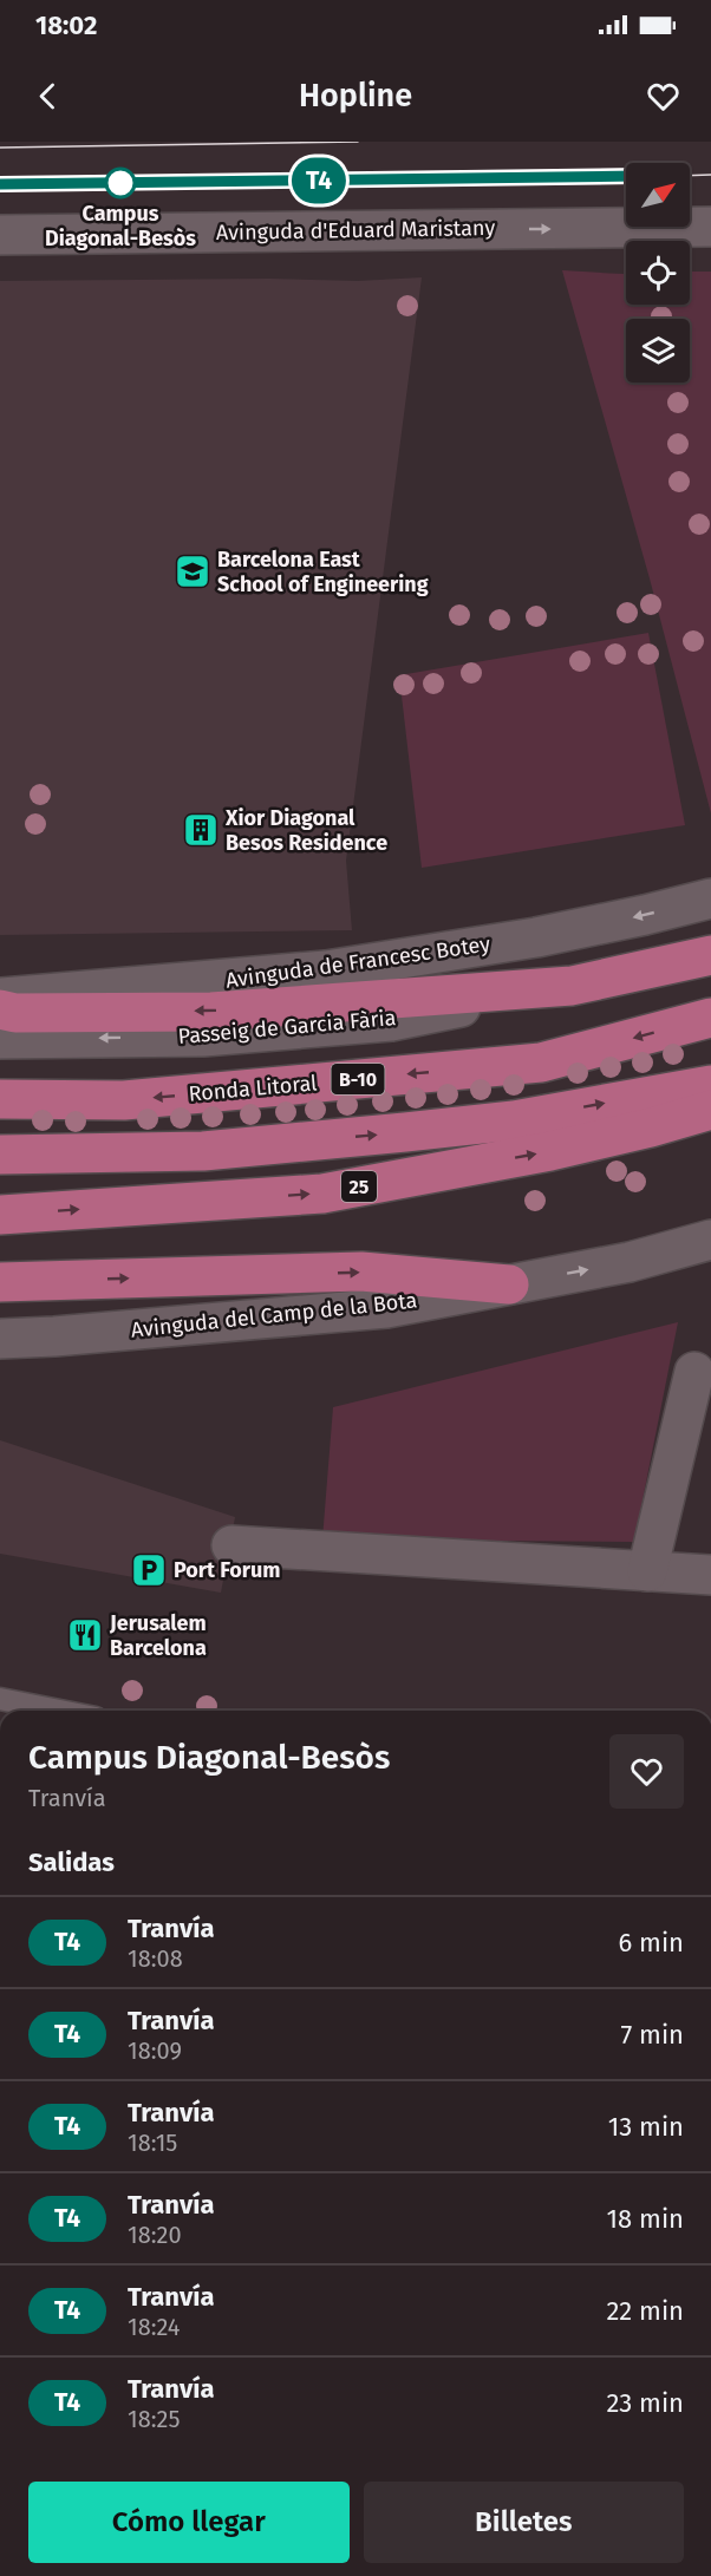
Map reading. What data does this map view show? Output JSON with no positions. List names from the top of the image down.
{
  "streets": {
    "highway": ["B-10", "Ronda Litoral", "25"],
    "main road": [
      "Avinguda d'Eduard Maristany",
      "Avinguda de Francesc Botey",
      "Passeig de Garcia Fària",
      "Avinguda del Camp de la Bota"
    ]
  },
  "one_way": ["Avinguda d'Eduard Maristany", "Avinguda de Francesc Botey", "Passeig de Garcia Fària"],
  "places": {
    "other": ["Campus Diagonal-Besòs"],
    "school or university": ["Barcelona East School of Engineering"],
    "building": ["Xior Diagonal Besos Residence"],
    "parking": ["Port Forum"],
    "restaurant": ["Jerusalem Barcelona"]
  },
  "lines": ["tram line T4"],
  "north": "top right",
  "page": {
    "status": "18:02",
    "header": "Hopline",
    "on_map": "T4",
    "heading": [
      ["Campus Diagonal-Besòs", "Tranvía"],
      "Salidas"
    ],
    "list": [
      {
        "mark": "T4",
        "name": "Tranvía",
        "note": "18:08",
        "value": "6 min"
      },
      {
        "mark": "T4",
        "name": "Tranvía",
        "note": "18:09",
        "value": "7 min"
      },
      {
        "mark": "T4",
        "name": "Tranvía",
        "note": "18:15",
        "value": "13 min"
      },
      {
        "mark": "T4",
        "name": "Tranvía",
        "note": "18:20",
        "value": "18 min"
      },
      {
        "mark": "T4",
        "name": "Tranvía",
        "note": "18:24",
        "value": "22 min"
      },
      {
        "mark": "T4",
        "name": "Tranvía",
        "note": "18:25",
        "value": "23 min"
      }
    ],
    "buttons": ["Cómo llegar", "Billetes"]
  }
}
